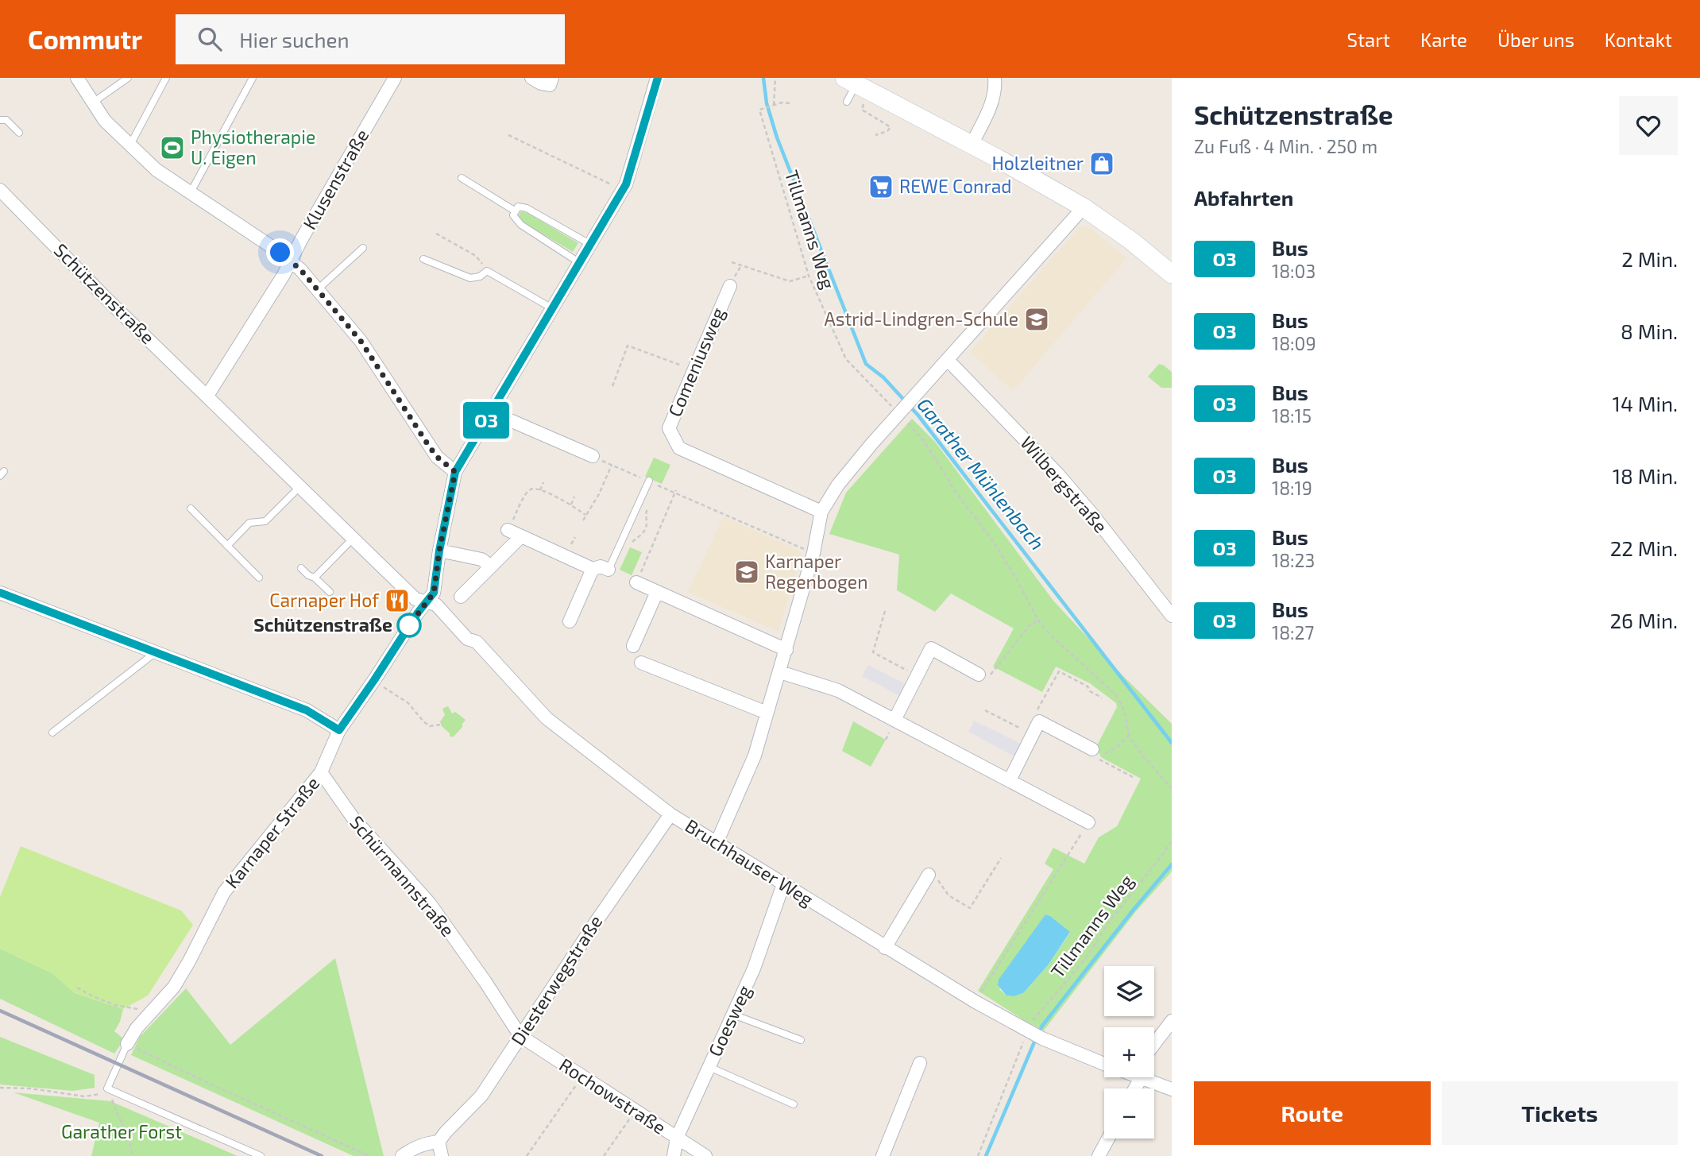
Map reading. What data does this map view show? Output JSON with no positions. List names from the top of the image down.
{
  "streets": {
    "street": [
      "Klusenstraße",
      "Schützenstraße",
      "Comeniusweg",
      "Wilbergstraße",
      "Karnaper Straße",
      "Bruchhauser Weg",
      "Schürmannstraße",
      "Diesterwegstraße",
      "Goesweg",
      "Rochowstraße"
    ],
    "path": ["Tillmanns Weg"]
  },
  "crossings": [
    ["Klusenstraße", "Schützenstraße"],
    ["Tillmanns Weg", "Bruchhauser Weg"],
    ["Schützenstraße", "Karnaper Straße"],
    ["Schützenstraße", "Bruchhauser Weg"],
    ["Karnaper Straße", "Bruchhauser Weg"],
    ["Karnaper Straße", "Schürmannstraße"],
    ["Bruchhauser Weg", "Diesterwegstraße"],
    ["Bruchhauser Weg", "Goesweg"],
    ["Schürmannstraße", "Diesterwegstraße"],
    ["Schürmannstraße", "Rochowstraße"],
    ["Diesterwegstraße", "Rochowstraße"],
    ["Goesweg", "Rochowstraße"]
  ],
  "water": ["Garather Mühlenbach"],
  "parks": ["Garather Forst"],
  "places": {
    "sports": ["Physiotherapie U. Eigen"],
    "shop": ["Holzleitner"],
    "supermarket": ["REWE Conrad"],
    "school or university": ["Astrid-Lindgren-Schule", "Karnaper Regenbogen"],
    "restaurant": ["Carnaper Hof"],
    "other": ["Schützenstraße"]
  },
  "lines": ["bus line O3"],
  "page": {
    "header": "Commutr",
    "search": "Hier suchen",
    "nav": [
      "Start",
      "Karte",
      "Über uns",
      "Kontakt"
    ],
    "on_map": "O3",
    "heading": [
      ["Schützenstraße", "Zu Fuß · 4 Min. · 250 m"],
      "Abfahrten"
    ],
    "list": [
      {
        "mark": "O3",
        "name": "Bus",
        "note": "18:03",
        "value": "2 Min."
      },
      {
        "mark": "O3",
        "name": "Bus",
        "note": "18:09",
        "value": "8 Min."
      },
      {
        "mark": "O3",
        "name": "Bus",
        "note": "18:15",
        "value": "14 Min."
      },
      {
        "mark": "O3",
        "name": "Bus",
        "note": "18:19",
        "value": "18 Min."
      },
      {
        "mark": "O3",
        "name": "Bus",
        "note": "18:23",
        "value": "22 Min."
      },
      {
        "mark": "O3",
        "name": "Bus",
        "note": "18:27",
        "value": "26 Min."
      }
    ],
    "map_buttons": ["+", "−"],
    "buttons": ["Route", "Tickets"]
  }
}
